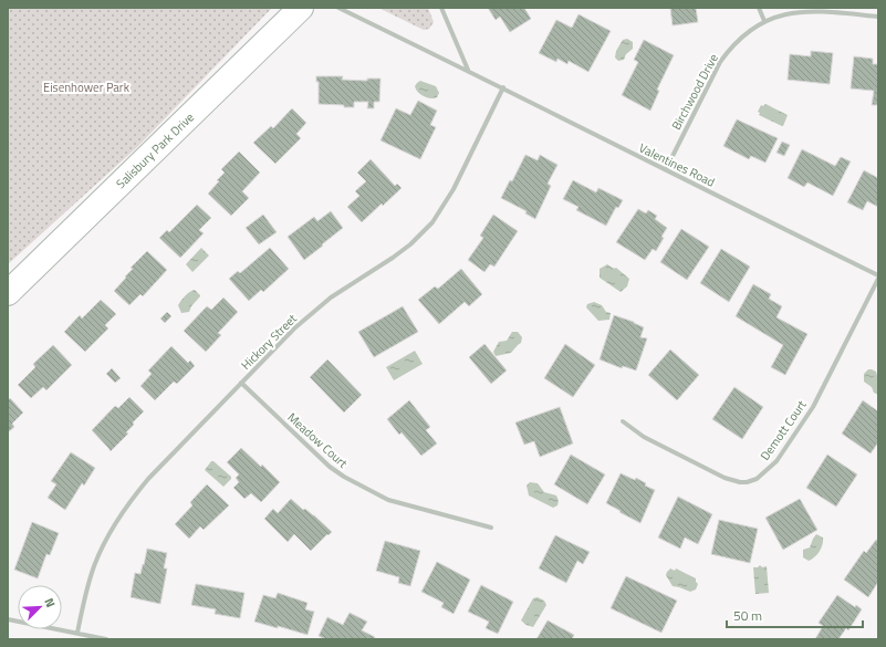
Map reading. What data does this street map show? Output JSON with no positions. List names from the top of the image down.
{
  "streets": {
    "main road": ["Salisbury Park Drive"],
    "street": [
      "Birchwood Drive",
      "Valentines Road",
      "Hickory Street",
      "Demott Court",
      "Meadow Court"
    ]
  },
  "crossings": [
    ["Birchwood Drive", "Valentines Road"],
    ["Valentines Road", "Hickory Street"],
    ["Hickory Street", "Meadow Court"]
  ],
  "parks": ["Eisenhower Park"],
  "scale_bar": "50 m",
  "north": "top right"
}
